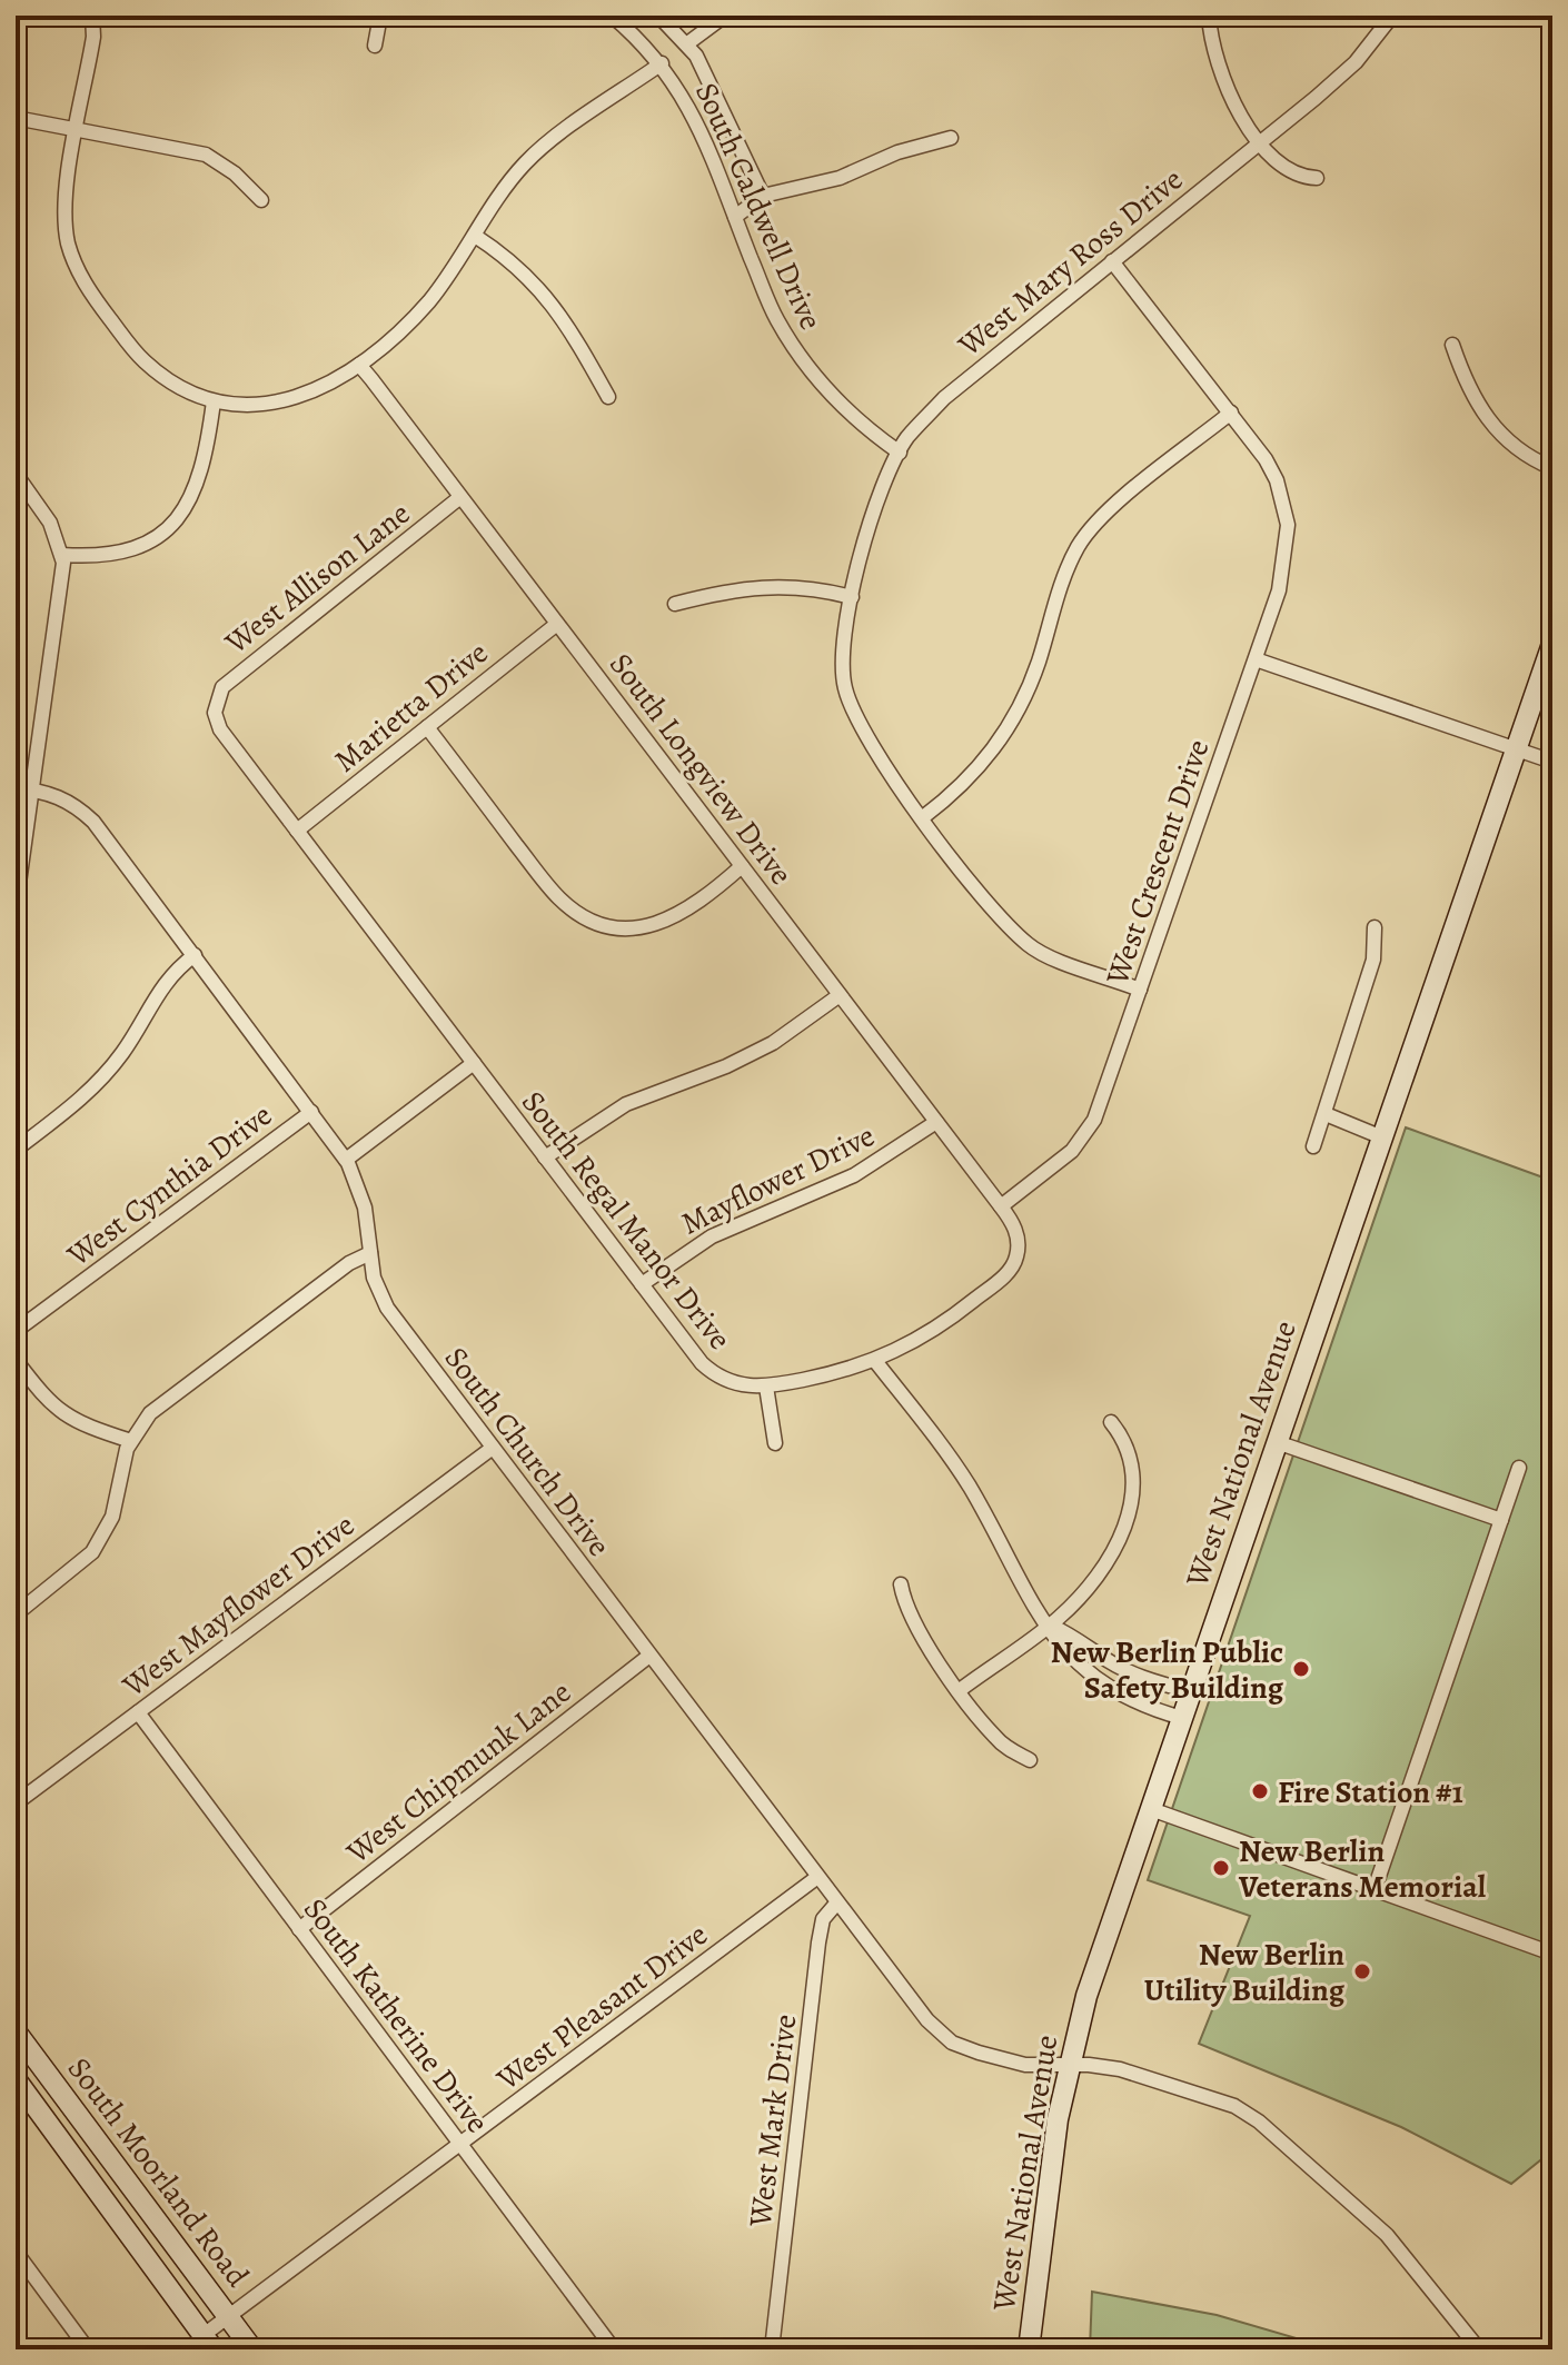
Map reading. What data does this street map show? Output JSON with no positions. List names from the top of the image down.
{
  "streets": {
    "main road": ["West National Avenue", "South Moorland Road"],
    "street": [
      "South Caldwell Drive",
      "West Mary Ross Drive",
      "West Allison Lane",
      "Marietta Drive",
      "South Longview Drive",
      "West Crescent Drive",
      "Mayflower Drive",
      "West Cynthia Drive",
      "South Regal Manor Drive",
      "South Church Drive",
      "West Mayflower Drive",
      "West Chipmunk Lane",
      "West Pleasant Drive",
      "South Katherine Drive",
      "West Mark Drive"
    ]
  },
  "crossings": [
    ["South Caldwell Drive", "West Mary Ross Drive"],
    ["West Mary Ross Drive", "West Crescent Drive"],
    ["West Allison Lane", "South Longview Drive"],
    ["West Allison Lane", "South Regal Manor Drive"],
    ["Marietta Drive", "South Longview Drive"],
    ["Marietta Drive", "South Regal Manor Drive"],
    ["South Longview Drive", "West Crescent Drive"],
    ["South Longview Drive", "Mayflower Drive"],
    ["South Longview Drive", "South Regal Manor Drive"],
    ["Mayflower Drive", "South Regal Manor Drive"],
    ["West Cynthia Drive", "South Church Drive"],
    ["South Church Drive", "West National Avenue"],
    ["South Church Drive", "West Mayflower Drive"],
    ["South Church Drive", "West Chipmunk Lane"],
    ["South Church Drive", "West Pleasant Drive"],
    ["South Church Drive", "West Mark Drive"],
    ["West Mayflower Drive", "South Katherine Drive"],
    ["West Chipmunk Lane", "South Katherine Drive"],
    ["West Pleasant Drive", "South Katherine Drive"],
    ["West Pleasant Drive", "South Moorland Road"]
  ],
  "places": [
    "New Berlin Public Safety Building",
    "Fire Station #1",
    "New Berlin Veterans Memorial",
    "New Berlin Utility Building"
  ]
}
